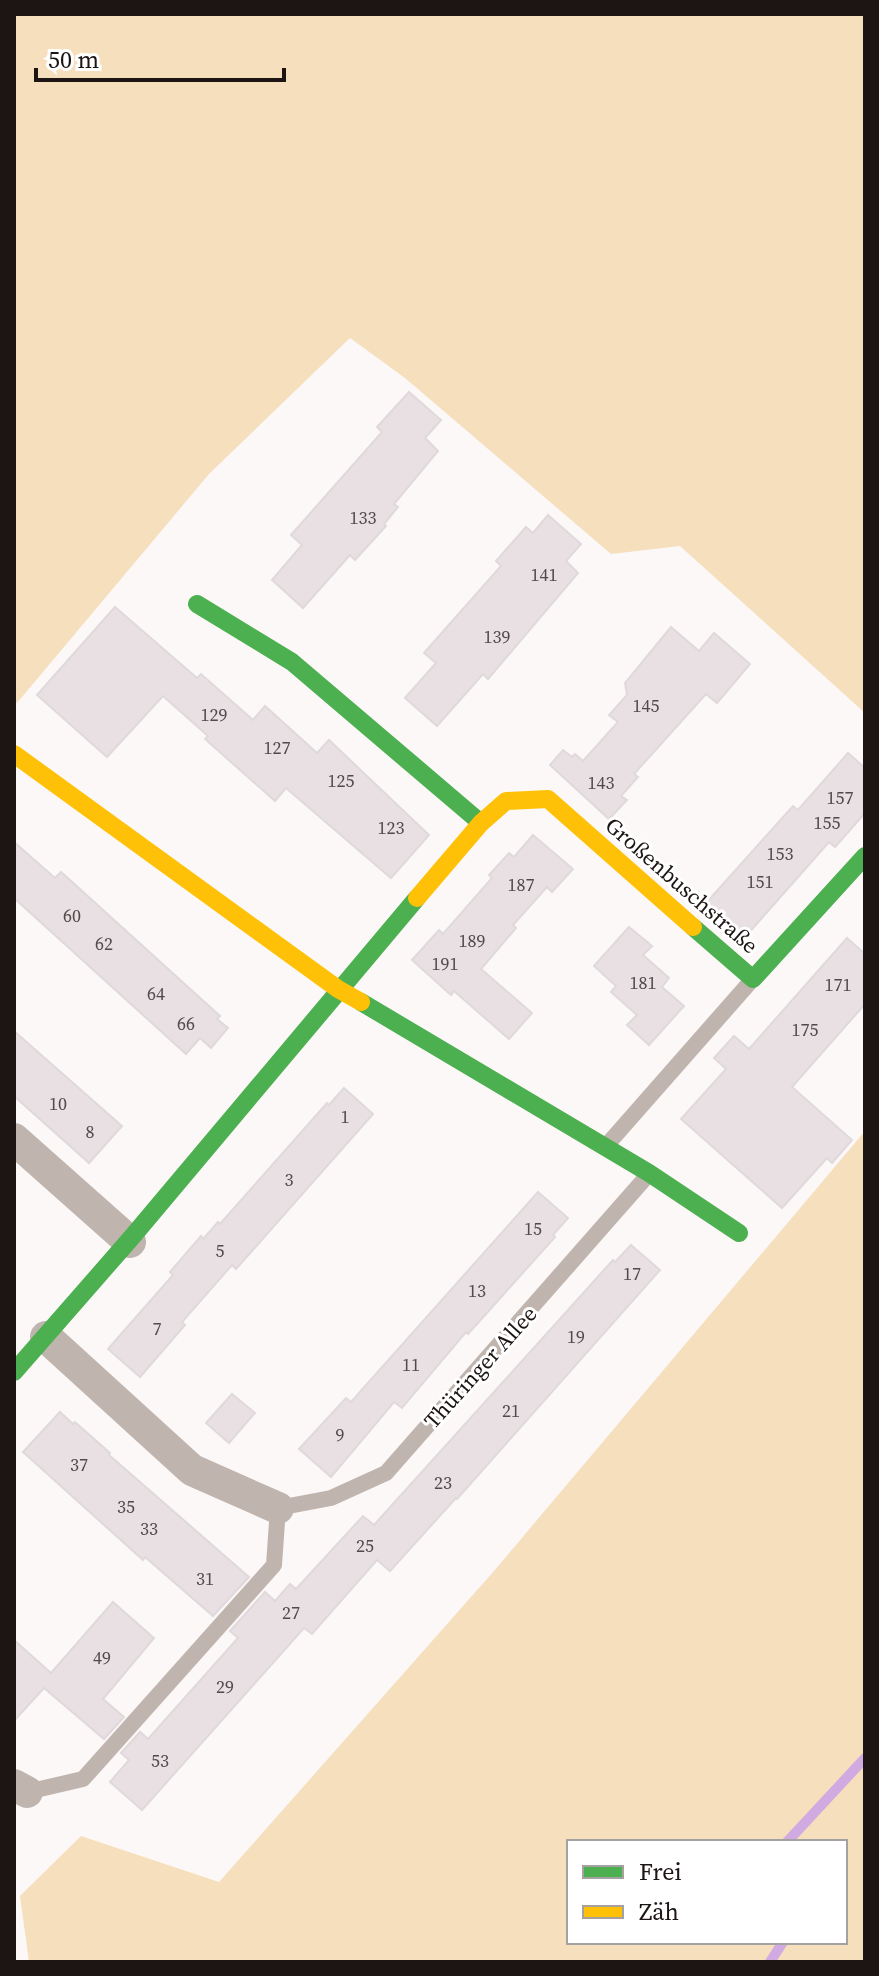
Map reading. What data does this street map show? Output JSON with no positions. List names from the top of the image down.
{
  "streets": {
    "street": ["Großenbuschstraße"],
    "lane": ["Thüringer Allee"]
  },
  "house_numbers": [
    "133",
    "141",
    "139",
    "145",
    "129",
    "127",
    "125",
    "143",
    "157",
    "155",
    "123",
    "153",
    "151",
    "187",
    "60",
    "189",
    "62",
    "191",
    "181",
    "171",
    "64",
    "66",
    "175",
    "10",
    "1",
    "8",
    "3",
    "15",
    "5",
    "17",
    "13",
    "7",
    "19",
    "11",
    "21",
    "9",
    "37",
    "23",
    "35",
    "33",
    "25",
    "31",
    "27",
    "49",
    "29",
    "53"
  ],
  "legend": ["Frei", "Zäh"],
  "scale_bar": "50 m"
}
